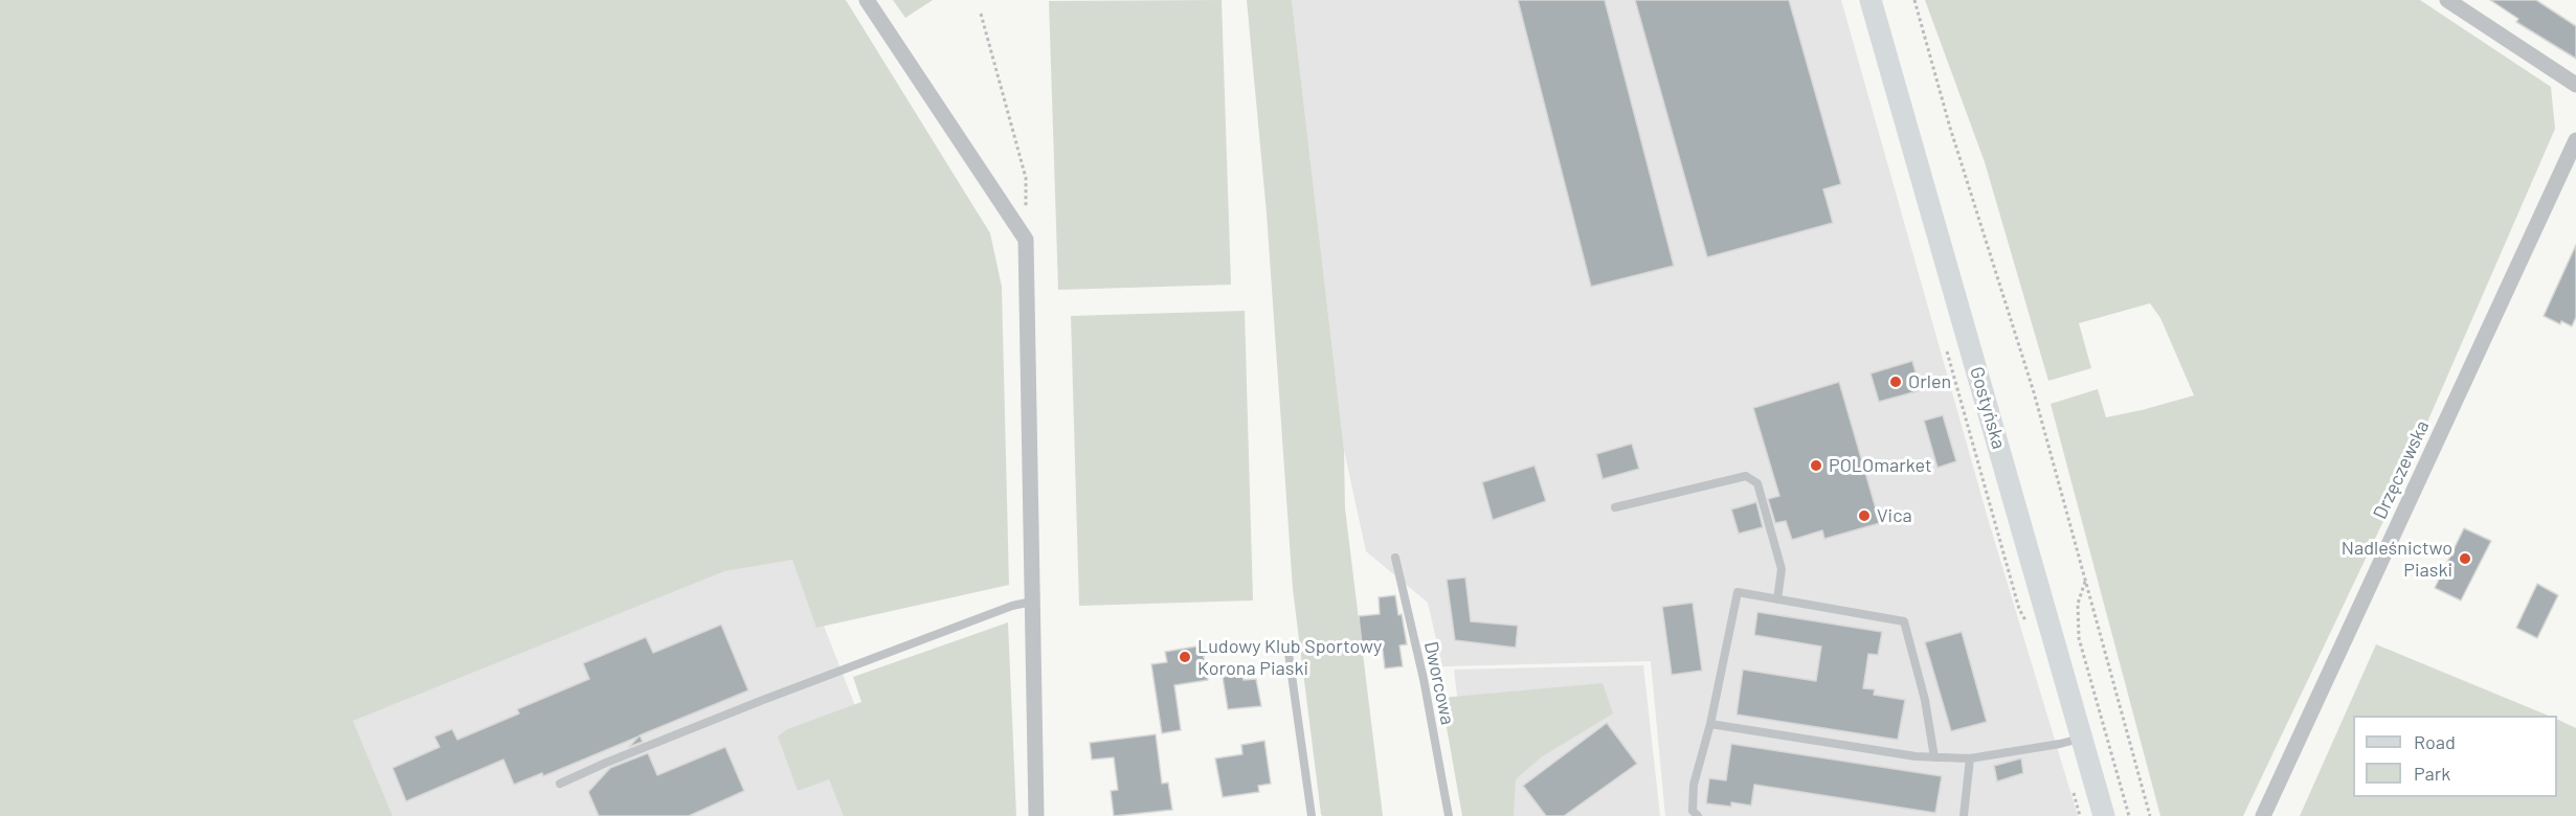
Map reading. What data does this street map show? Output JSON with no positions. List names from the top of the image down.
{
  "streets": {
    "street": ["Gostyńska", "Drzęczewska"],
    "lane": ["Dworcowa"]
  },
  "places": [
    "Orlen",
    "POLOmarket",
    "Vica",
    "Nadleśnictwo Piaski",
    "Ludowy Klub Sportowy Korona Piaski"
  ],
  "legend": ["Road", "Park"]
}
